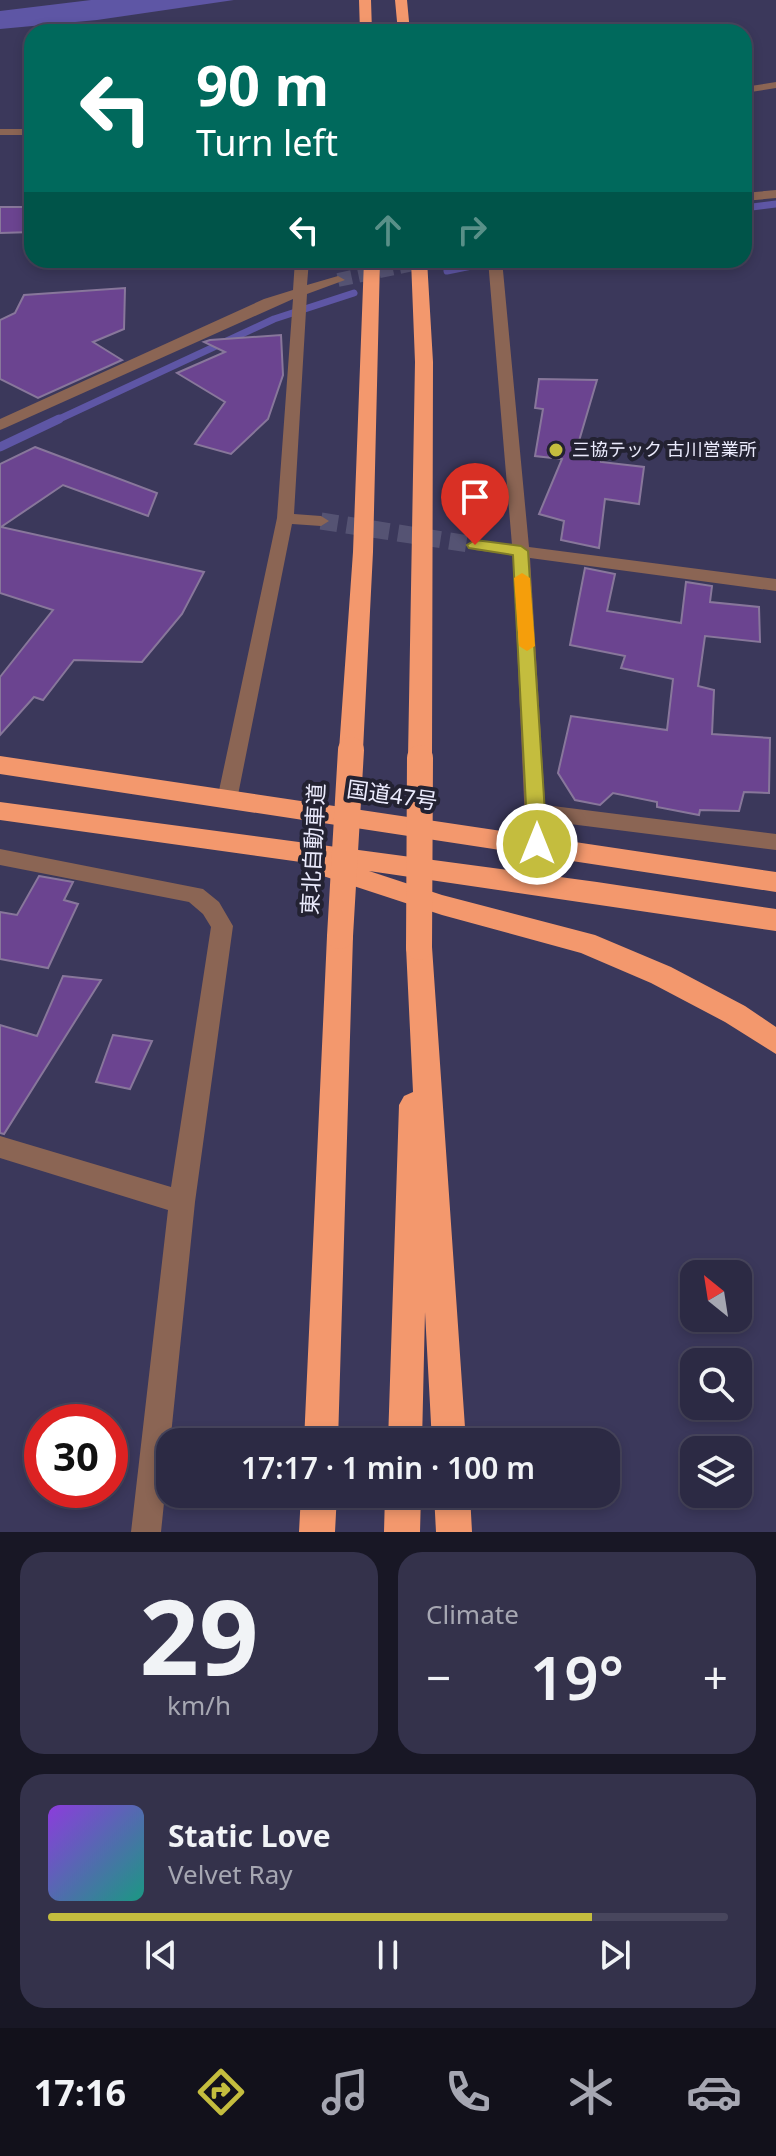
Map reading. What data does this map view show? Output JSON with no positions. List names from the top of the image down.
{
  "streets": {
    "highway": ["国道47号", "東北自動車道"]
  },
  "places": ["三協テック 古川営業所"],
  "north": "top left",
  "page": {
    "turn": ["90 m", "Turn left"],
    "limit": "30",
    "trip": "17:17 · 1 min · 100 m",
    "tile": [
      ["29", "km/h"],
      "Climate"
    ],
    "heat": ["−", "19°", "+"],
    "song": ["Static Love", "Velvet Ray"],
    "tabs": "17:16"
  }
}
